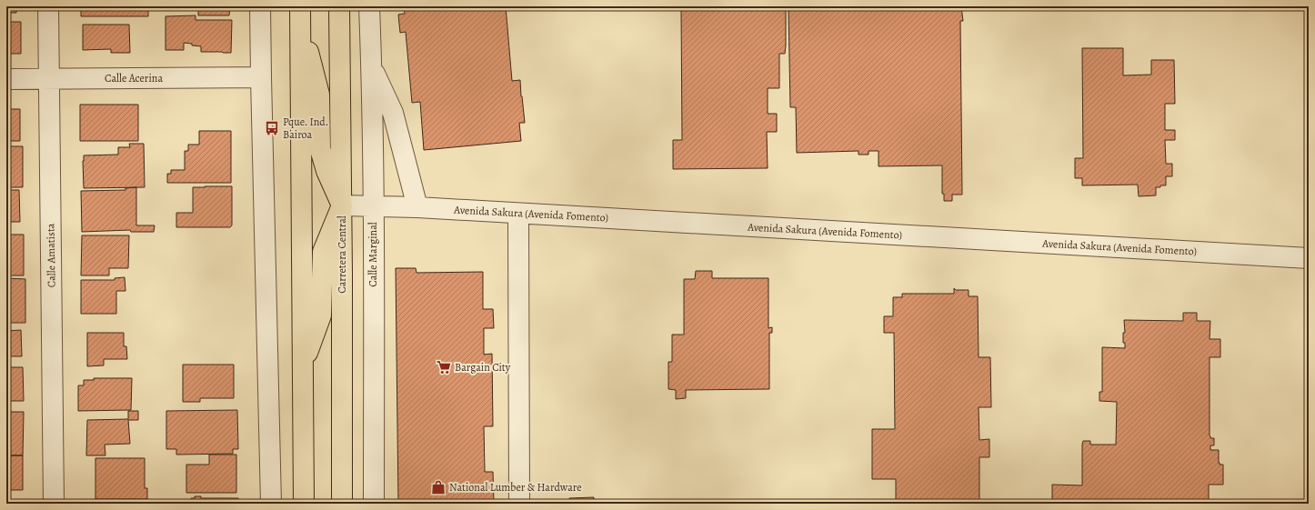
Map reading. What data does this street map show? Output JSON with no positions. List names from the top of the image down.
{
  "streets": {
    "main road": ["Carretera Central"],
    "street": [
      "Calle Acerina",
      "Avenida Sakura (Avenida Fomento)",
      "Calle Marginal",
      "Calle Amatista"
    ]
  },
  "crossings": [
    ["Calle Acerina", "Calle Amatista"],
    ["Avenida Sakura (Avenida Fomento)", "Carretera Central"],
    ["Avenida Sakura (Avenida Fomento)", "Calle Marginal"]
  ],
  "places": {
    "bus stop": ["Pque. Ind. Bairoa"],
    "supermarket": ["Bargain City"],
    "shop": ["National Lumber & Hardware"]
  }
}
